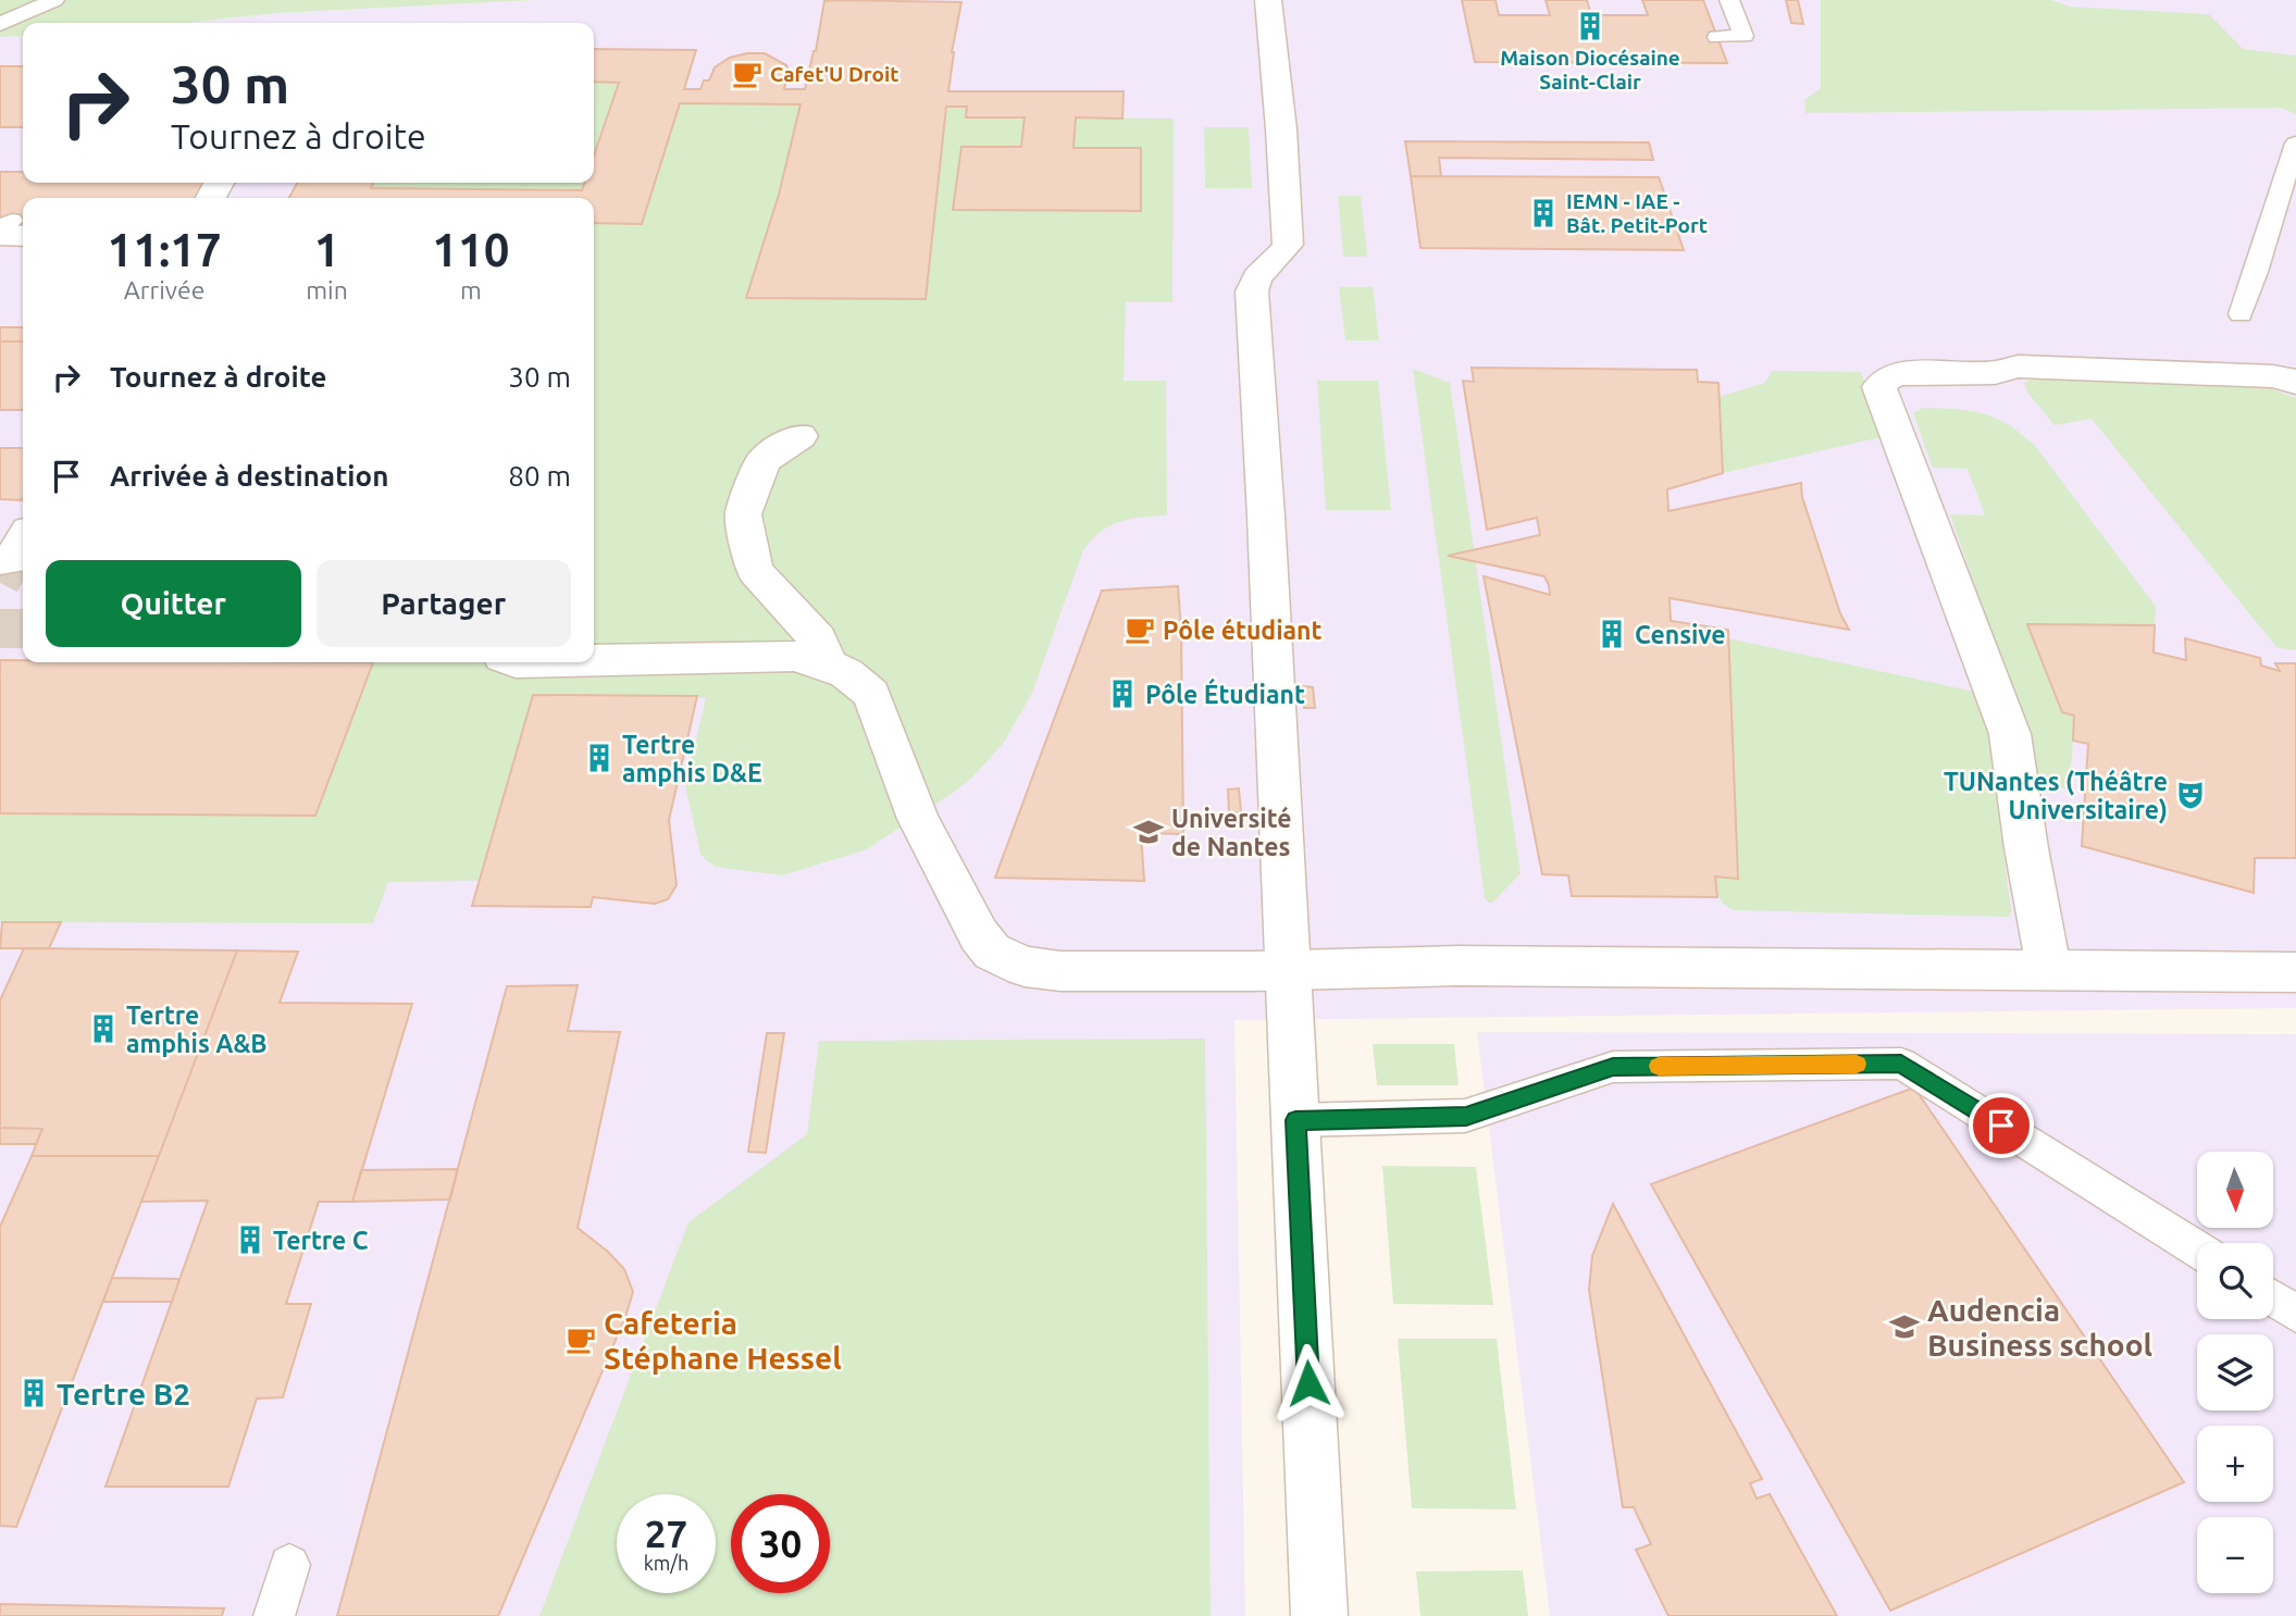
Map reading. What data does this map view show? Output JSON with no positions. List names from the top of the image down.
{
  "places": {
    "building": [
      "Maison Diocésaine Saint-Clair",
      "IEMN - IAE - Bât. Petit-Port",
      "Censive",
      "Pôle Étudiant",
      "Tertre amphis D&E",
      "Tertre amphis A&B",
      "Tertre C",
      "Tertre B2"
    ],
    "cafe": ["Cafet'U Droit", "Pôle étudiant", "Cafeteria Stéphane Hessel"],
    "theatre": ["TUNantes (Théâtre Universitaire)"],
    "school or university": ["Université de Nantes", "Audencia Business school"]
  },
  "north": "bottom",
  "page": {
    "turn": ["30 m", "Tournez à droite"],
    "eta": [
      "11:17",
      "Arrivée",
      "1",
      "min",
      "110",
      "m"
    ],
    "list": [
      {
        "name": "Tournez à droite",
        "value": "30 m"
      },
      {
        "name": "Arrivée à destination",
        "value": "80 m"
      }
    ],
    "buttons": ["Quitter", "Partager"],
    "map_buttons": ["+", "−"],
    "speed": "27 km/h",
    "limit": "30"
  }
}
